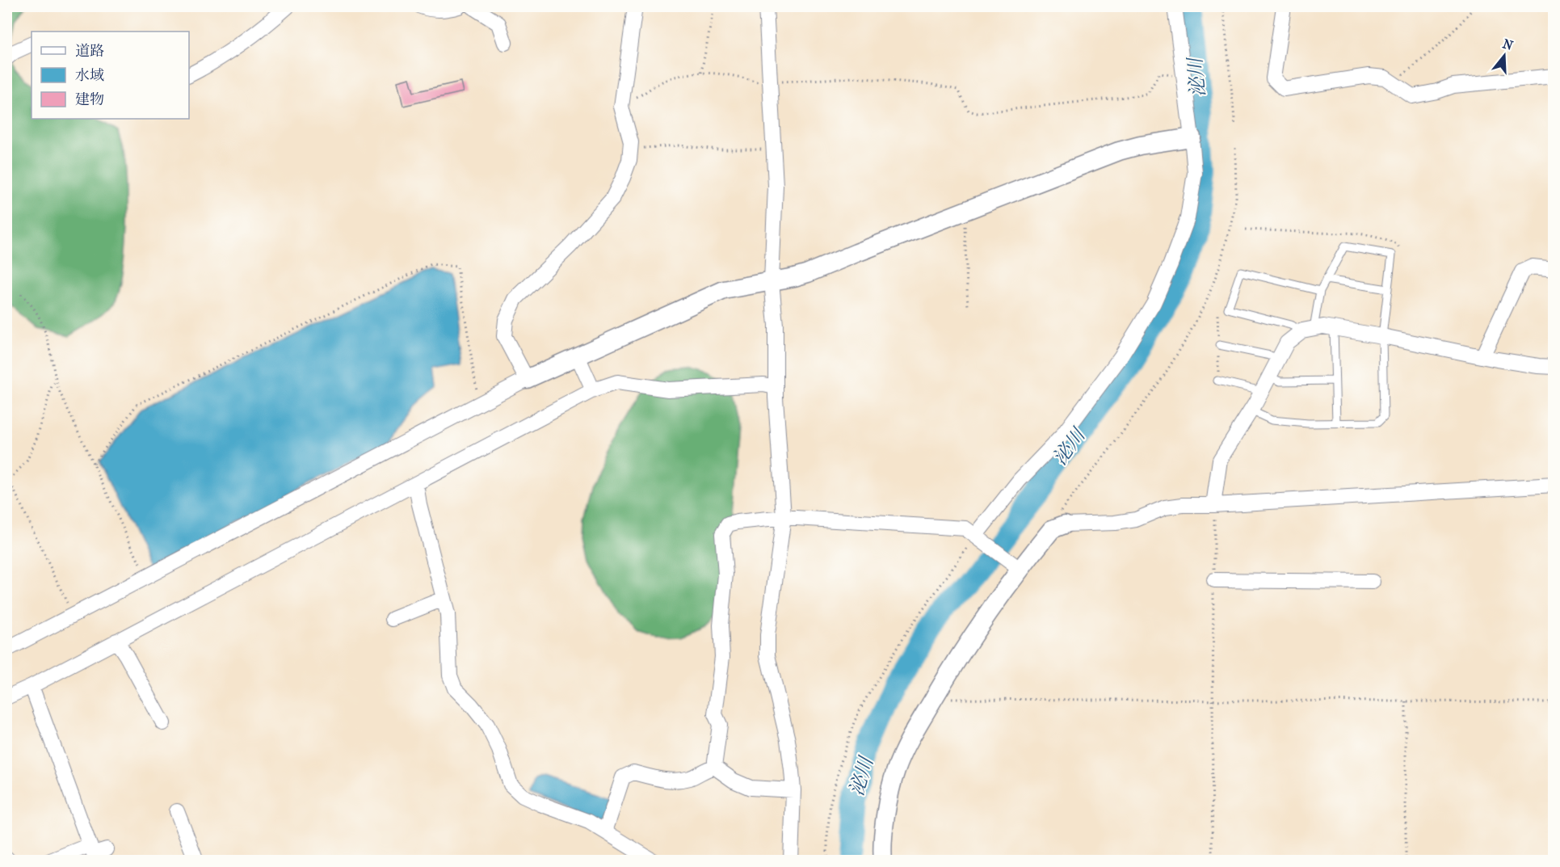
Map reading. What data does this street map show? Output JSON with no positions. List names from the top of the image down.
{
  "water": ["泌川"],
  "legend": ["道路", "水域", "建物"],
  "north": "top"
}
